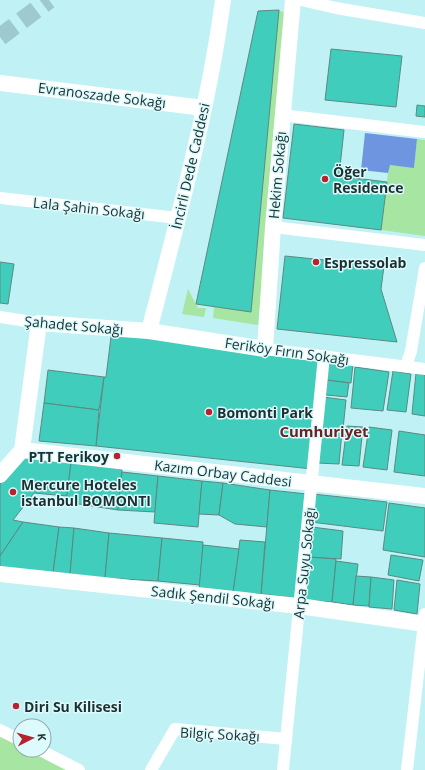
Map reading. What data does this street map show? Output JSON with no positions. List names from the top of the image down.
{
  "streets": {
    "main road": [
      "Evranoszade Sokağı",
      "İncirli Dede Caddesi",
      "Hekim Sokağı",
      "Şahadet Sokağı",
      "Feriköy Fırın Sokağı",
      "Kazım Orbay Caddesi",
      "Sadık Şendil Sokağı"
    ],
    "street": ["Lala Şahin Sokağı", "Arpa Suyu Sokağı", "Bilgiç Sokağı"]
  },
  "crossings": [
    ["Evranoszade Sokağı", "İncirli Dede Caddesi"],
    ["İncirli Dede Caddesi", "Lala Şahin Sokağı"],
    ["İncirli Dede Caddesi", "Şahadet Sokağı"],
    ["İncirli Dede Caddesi", "Feriköy Fırın Sokağı"],
    ["Hekim Sokağı", "Feriköy Fırın Sokağı"],
    ["Şahadet Sokağı", "Feriköy Fırın Sokağı"],
    ["Feriköy Fırın Sokağı", "Arpa Suyu Sokağı"],
    ["Kazım Orbay Caddesi", "Arpa Suyu Sokağı"],
    ["Arpa Suyu Sokağı", "Sadık Şendil Sokağı"],
    ["Arpa Suyu Sokağı", "Bilgiç Sokağı"]
  ],
  "districts": ["Cumhuriyet"],
  "places": [
    "Öğer Residence",
    "Espressolab",
    "Bomonti Park",
    "PTT Ferikoy",
    "Mercure Hoteles istanbul BOMONTI",
    "Diri Su Kilisesi"
  ],
  "north": "right"
}
